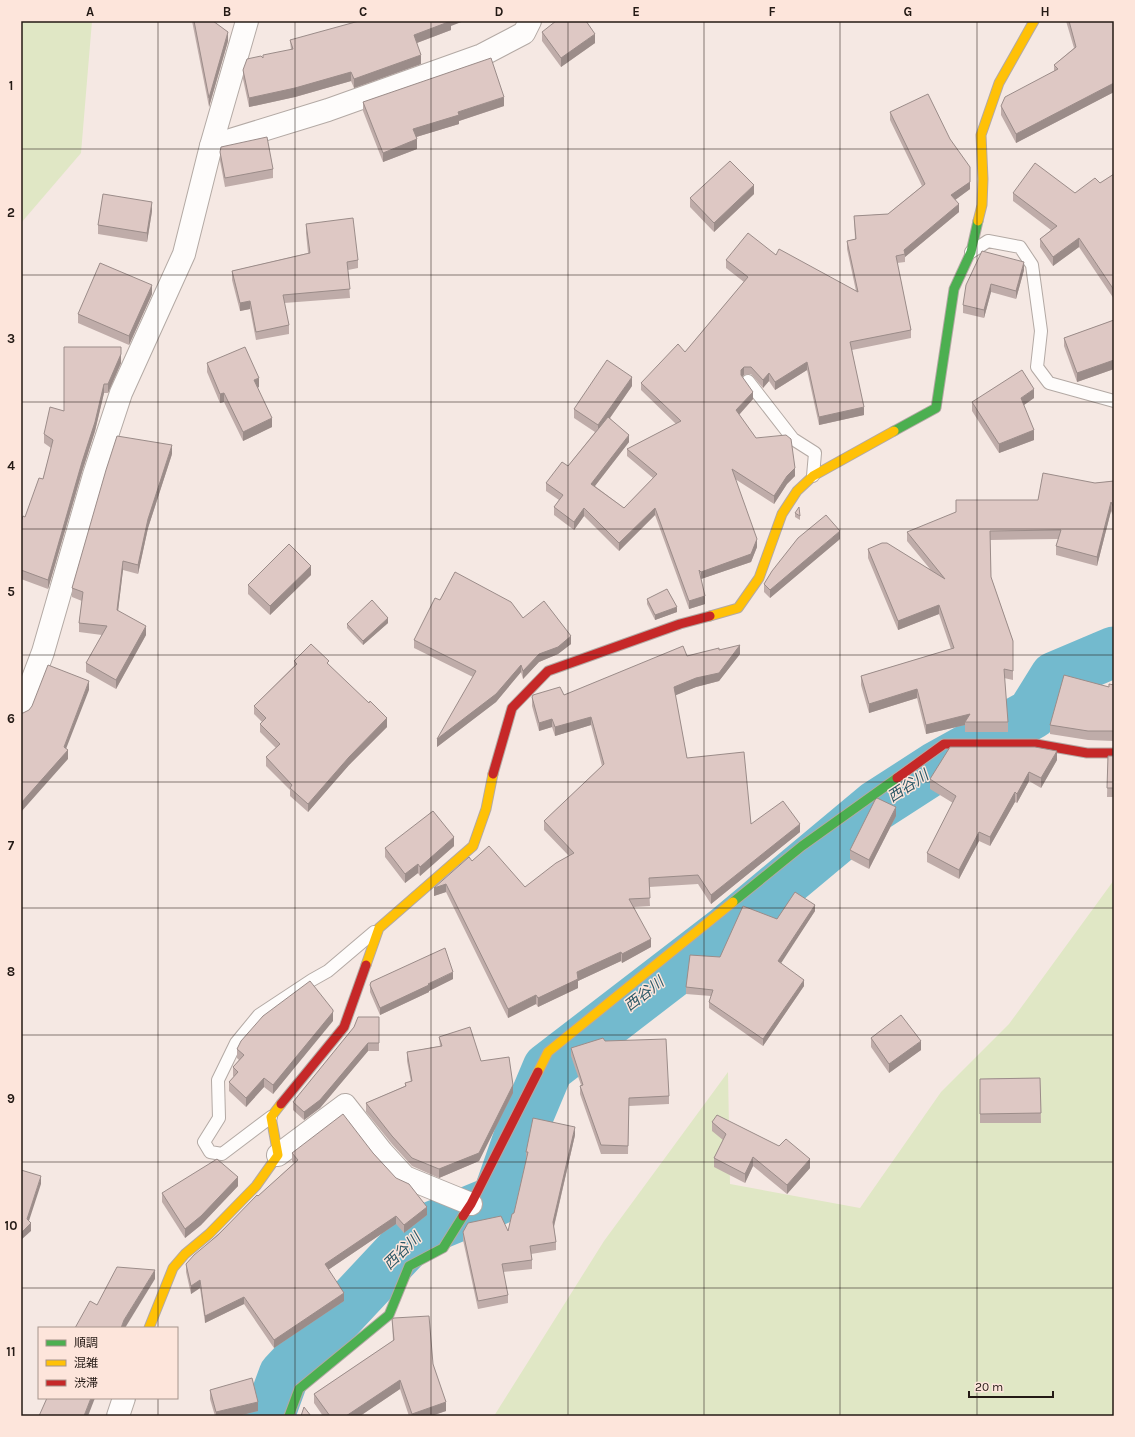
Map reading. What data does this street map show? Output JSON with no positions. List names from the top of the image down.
{
  "water": ["西谷川"],
  "legend": ["順調", "混雑", "渋滞"],
  "scale_bar": "20 m",
  "grid": {
    "columns": [
      "A",
      "B",
      "C",
      "D",
      "E",
      "F",
      "G",
      "H"
    ],
    "rows": [
      "1",
      "2",
      "3",
      "4",
      "5",
      "6",
      "7",
      "8",
      "9",
      "10",
      "11"
    ]
  }
}
